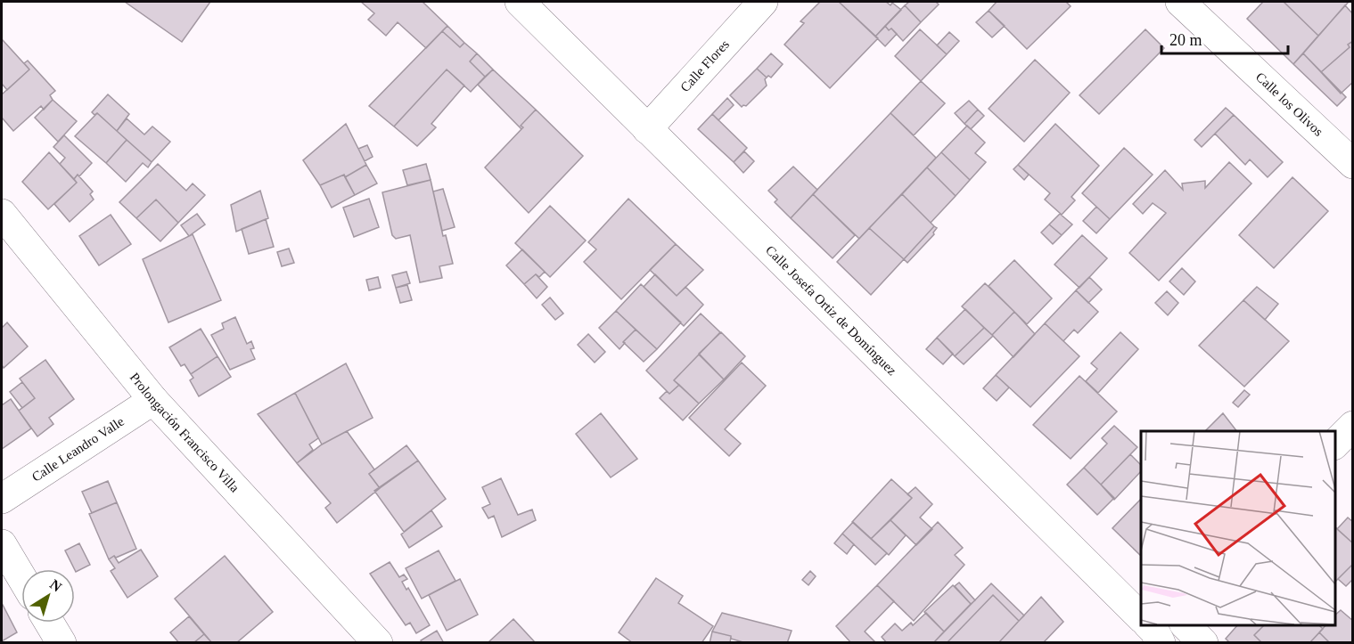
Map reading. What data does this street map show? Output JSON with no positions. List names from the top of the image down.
{
  "streets": {
    "street": [
      "Calle Flores",
      "Calle los Olivos",
      "Calle Josefa Ortiz de Domínguez",
      "Prolongación Francisco Villa",
      "Calle Leandro Valle"
    ]
  },
  "crossings": [
    ["Calle Flores", "Calle Josefa Ortiz de Domínguez"],
    ["Prolongación Francisco Villa", "Calle Leandro Valle"]
  ],
  "scale_bar": "20 m",
  "north": "top right"
}
